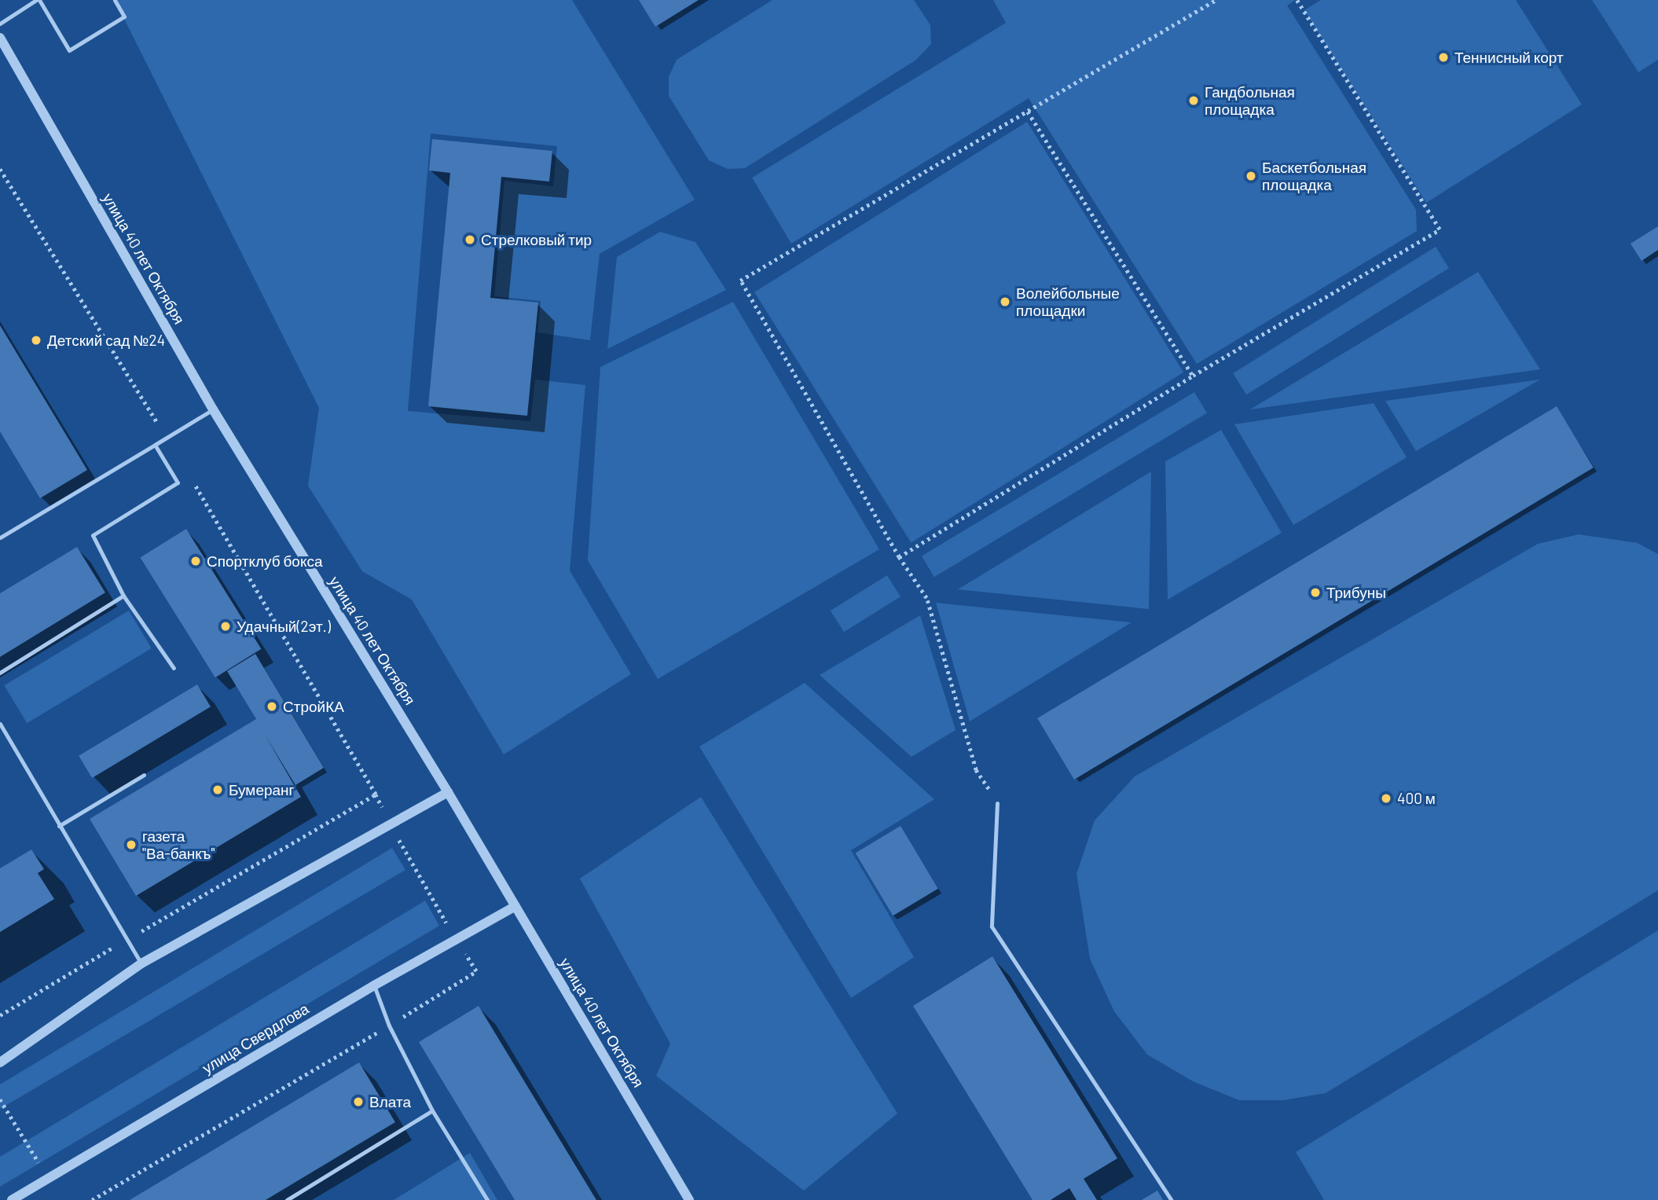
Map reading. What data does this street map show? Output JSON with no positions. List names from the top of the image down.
{
  "streets": {
    "street": ["улица 40 лет Октября", "улица Свердлова"]
  },
  "crossings": [
    ["улица 40 лет Октября", "улица Свердлова"]
  ],
  "places": [
    "Теннисный корт",
    "Гандбольная площадка",
    "Баскетбольная площадка",
    "Стрелковый тир",
    "Волейбольные площадки",
    "Детский сад №24",
    "Спортклуб бокса",
    "Трибуны",
    "Удачный(2эт.)",
    "СтройКА",
    "Бумеранг",
    "400 м",
    "газета \"Ва-банкъ\"",
    "Влата"
  ]
}
